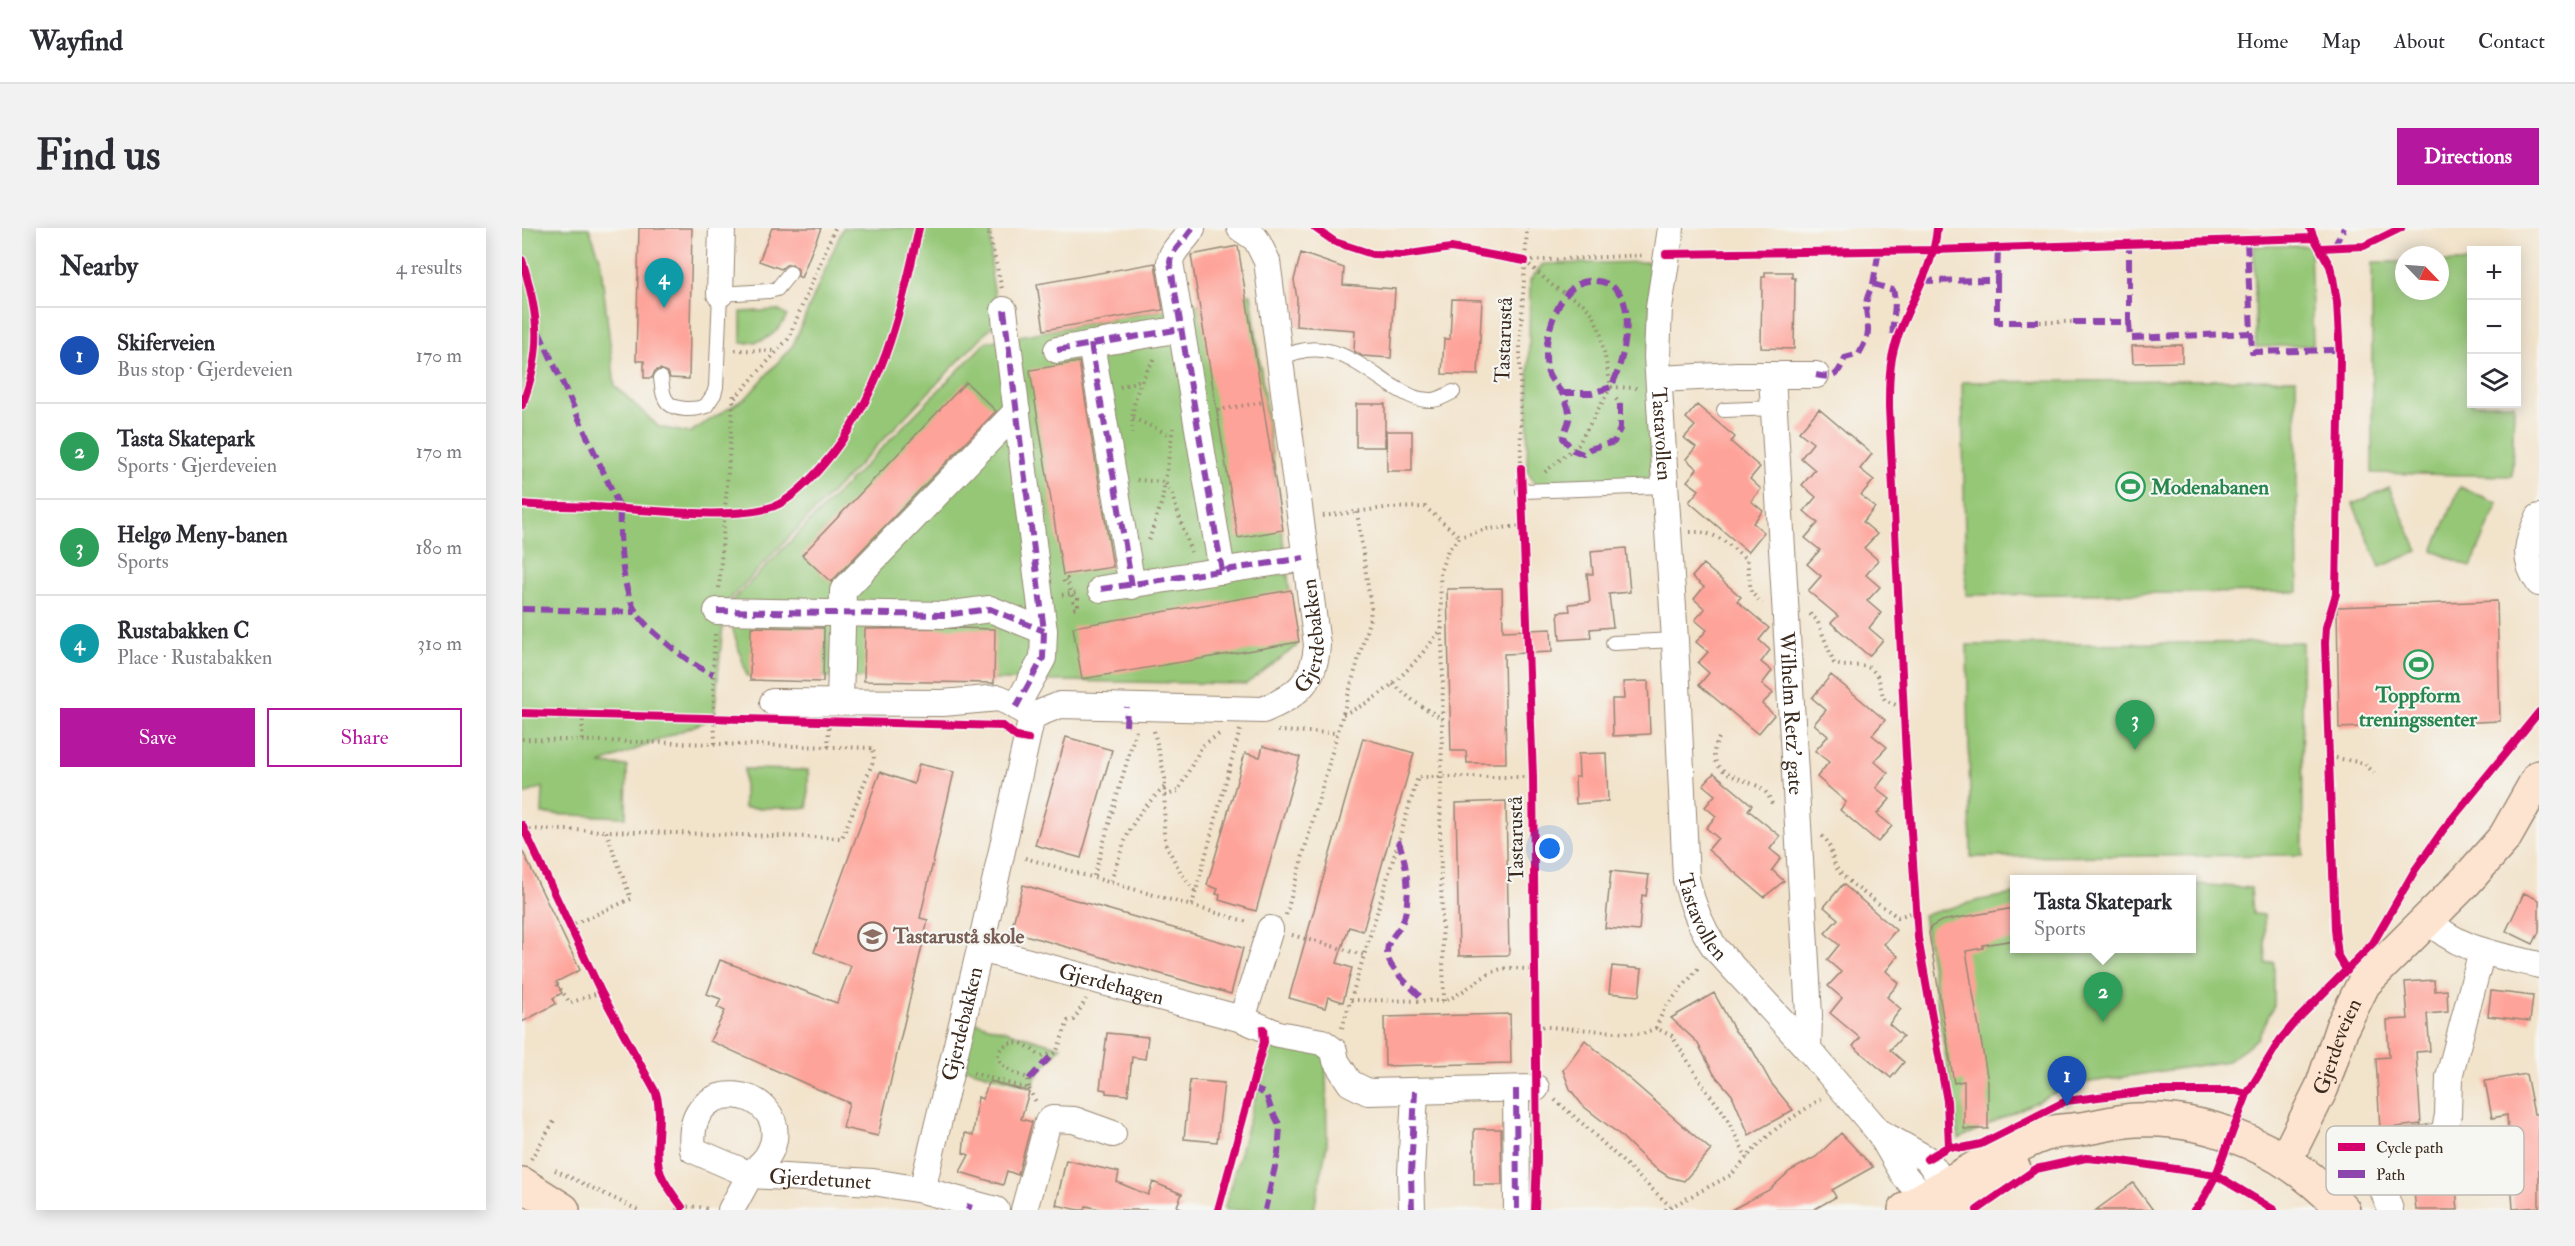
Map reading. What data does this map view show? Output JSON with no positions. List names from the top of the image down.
{
  "streets": {
    "main road": ["Gjerdeveien"],
    "street": [
      "Tastavollen",
      "Gjerdebakken",
      "Wilhelm Retz' gate",
      "Gjerdehagen",
      "Gjerdetunet"
    ],
    "cycle path": ["Tastarustå"]
  },
  "crossings": [
    ["Tastavollen", "Wilhelm Retz' gate"],
    ["Gjerdebakken", "Gjerdehagen"],
    ["Gjerdebakken", "Gjerdetunet"]
  ],
  "places": {
    "sports": ["Modenabanen", "Toppform treningssenter"],
    "school or university": ["Tastarustå skole"]
  },
  "legend": ["Cycle path", "Path"],
  "north": "bottom right",
  "page": {
    "header": "Wayfind",
    "nav": [
      "Home",
      "Map",
      "About",
      "Contact"
    ],
    "buttons": [
      "Directions",
      ["Save", "Share"]
    ],
    "title": "Find us",
    "heading": ["Nearby", "4 results"],
    "map_buttons": ["+", "−"],
    "pins": [
      "4",
      "3",
      "2",
      "1"
    ],
    "list": [
      {
        "mark": "1",
        "name": "Skiferveien",
        "note": "Bus stop · Gjerdeveien",
        "value": "170 m"
      },
      {
        "mark": "2",
        "name": "Tasta Skatepark",
        "note": "Sports · Gjerdeveien",
        "value": "170 m"
      },
      {
        "mark": "3",
        "name": "Helgø Meny-banen",
        "note": "Sports",
        "value": "180 m"
      },
      {
        "mark": "4",
        "name": "Rustabakken C",
        "note": "Place · Rustabakken",
        "value": "310 m"
      }
    ],
    "popup": ["Tasta Skatepark", "Sports"]
  }
}
